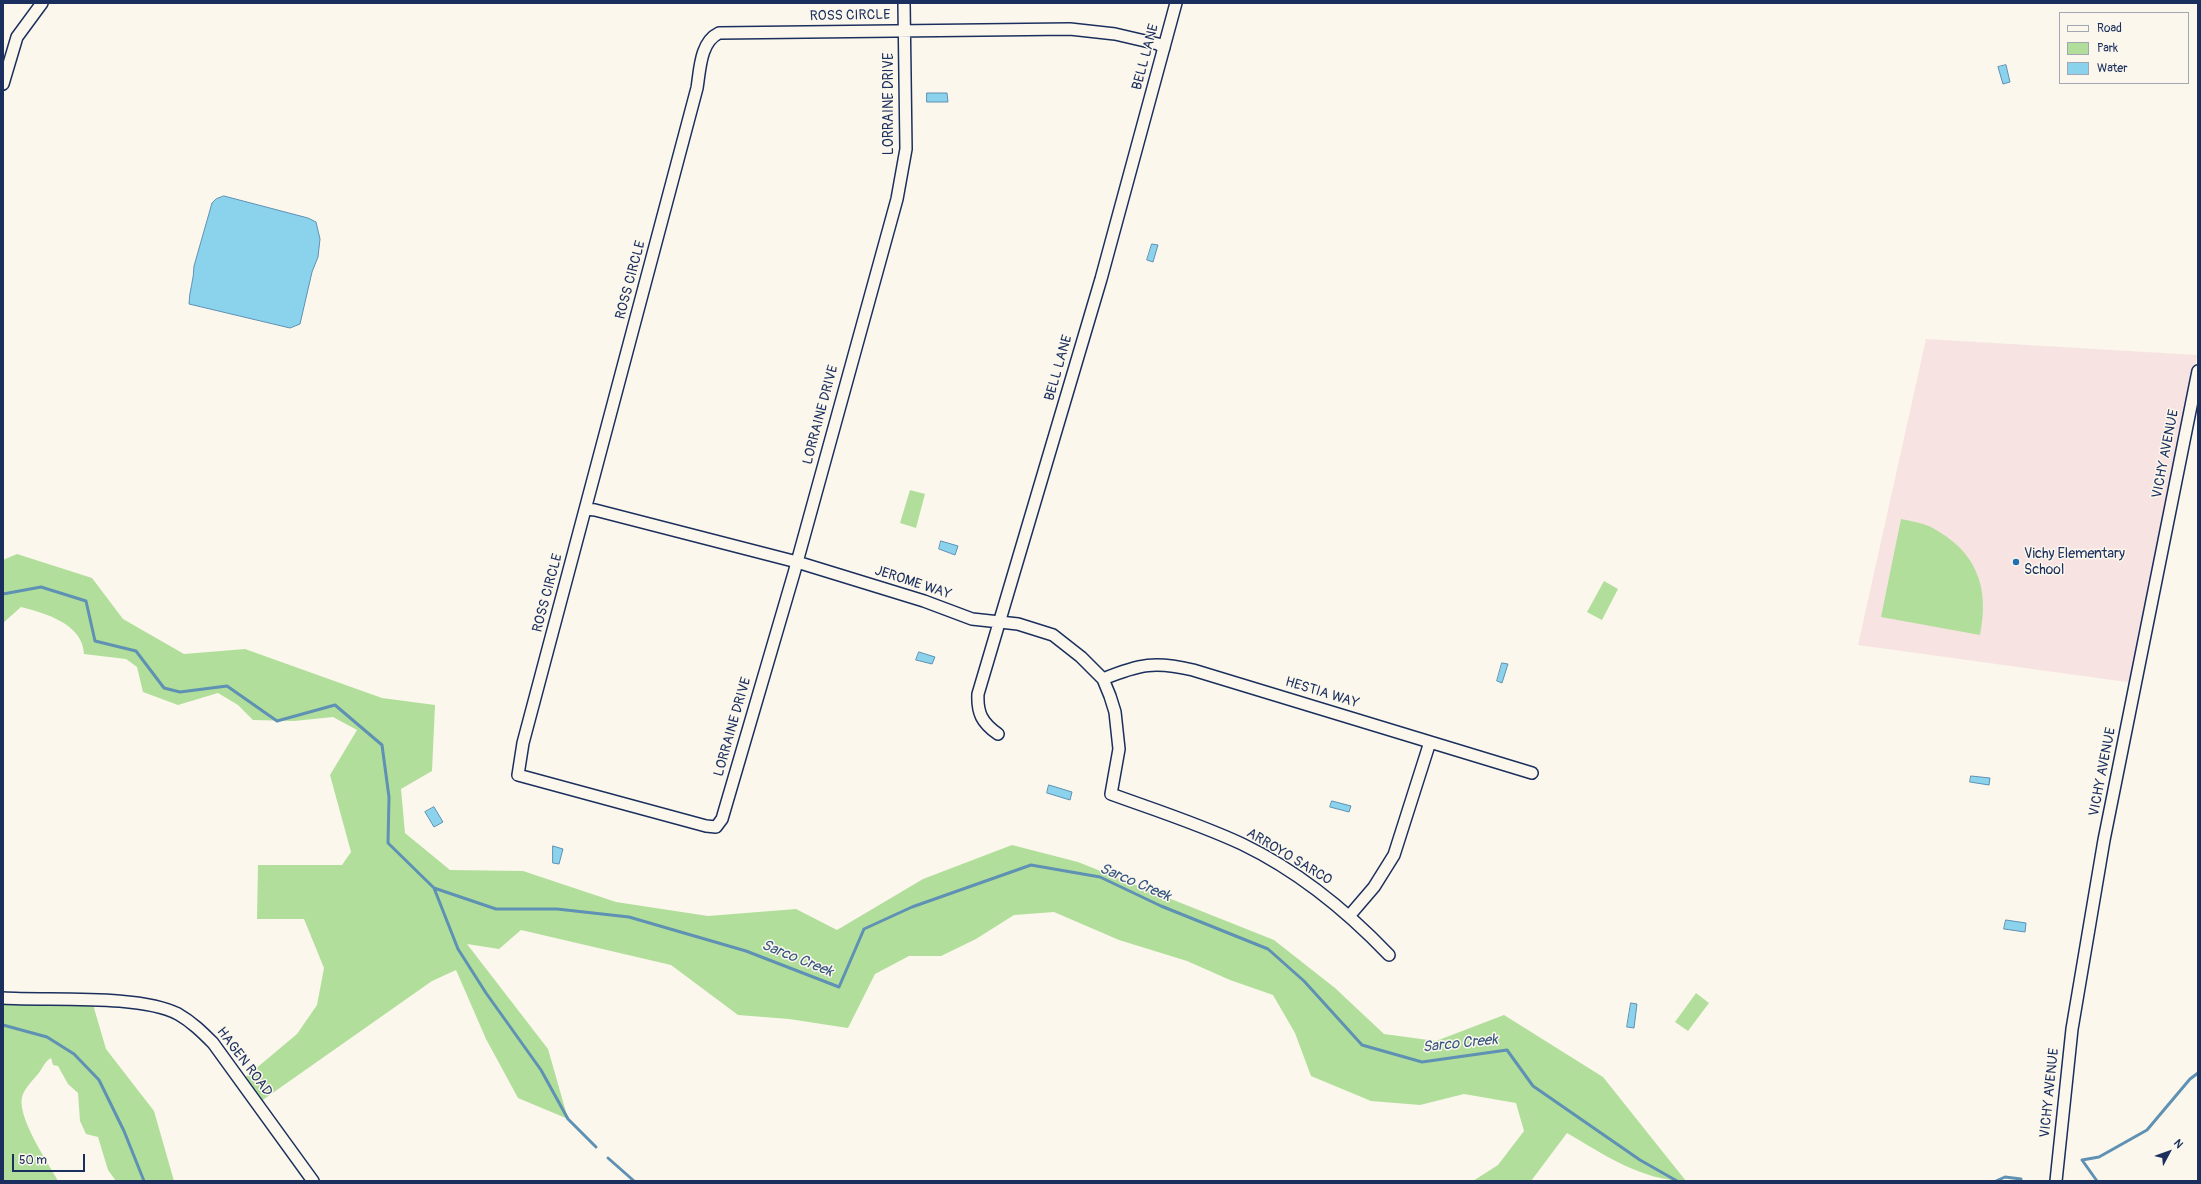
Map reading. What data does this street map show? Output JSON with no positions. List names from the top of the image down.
{
  "streets": {
    "street": [
      "ROSS CIRCLE",
      "BELL LANE",
      "LORRAINE DRIVE",
      "VICHY AVENUE",
      "JEROME WAY",
      "HESTIA WAY",
      "ARROYO SARCO",
      "HAGEN ROAD"
    ]
  },
  "crossings": [
    ["ROSS CIRCLE", "BELL LANE"],
    ["ROSS CIRCLE", "LORRAINE DRIVE"],
    ["ROSS CIRCLE", "JEROME WAY"],
    ["BELL LANE", "JEROME WAY"],
    ["LORRAINE DRIVE", "JEROME WAY"],
    ["JEROME WAY", "HESTIA WAY"],
    ["JEROME WAY", "ARROYO SARCO"]
  ],
  "water": ["Sarco Creek"],
  "places": ["Vichy Elementary School"],
  "legend": ["Road", "Park", "Water"],
  "scale_bar": "50 m",
  "north": "top right"
}
